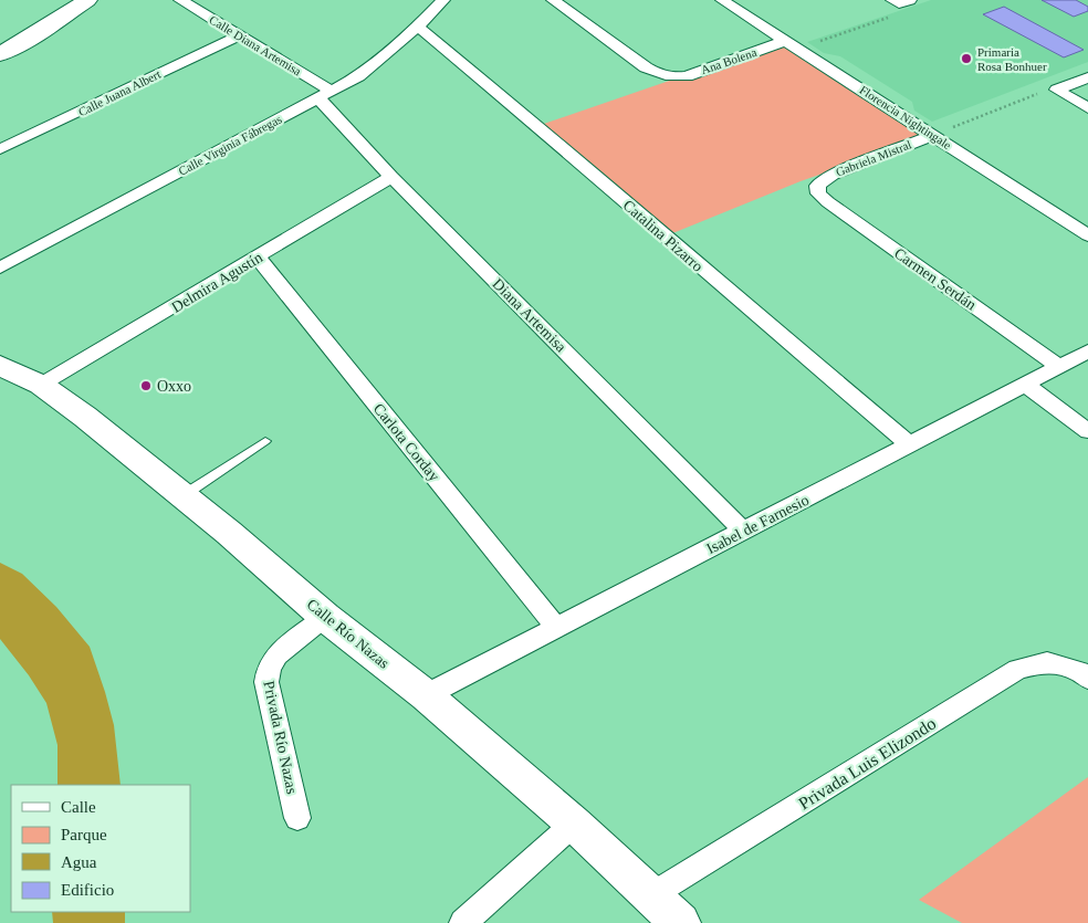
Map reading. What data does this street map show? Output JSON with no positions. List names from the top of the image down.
{
  "streets": {
    "street": [
      "Calle Diana Artemisa",
      "Ana Bolena",
      "Calle Juana Albert",
      "Florencia Nightingale",
      "Calle Virginia Fábregas",
      "Gabriela Mistral",
      "Catalina Pizarro",
      "Carmen Serdán",
      "Delmira Agustín",
      "Diana Artemisa",
      "Carlota Corday",
      "Isabel de Farnesio",
      "Calle Río Nazas",
      "Privada Río Nazas",
      "Privada Luis Elizondo"
    ]
  },
  "crossings": [
    ["Calle Diana Artemisa", "Calle Juana Albert"],
    ["Calle Diana Artemisa", "Calle Virginia Fábregas"],
    ["Calle Diana Artemisa", "Diana Artemisa"],
    ["Ana Bolena", "Florencia Nightingale"],
    ["Florencia Nightingale", "Gabriela Mistral"],
    ["Calle Virginia Fábregas", "Catalina Pizarro"],
    ["Calle Virginia Fábregas", "Diana Artemisa"],
    ["Gabriela Mistral", "Carmen Serdán"],
    ["Catalina Pizarro", "Isabel de Farnesio"],
    ["Carmen Serdán", "Isabel de Farnesio"],
    ["Delmira Agustín", "Diana Artemisa"],
    ["Delmira Agustín", "Carlota Corday"],
    ["Delmira Agustín", "Calle Río Nazas"],
    ["Diana Artemisa", "Isabel de Farnesio"],
    ["Carlota Corday", "Isabel de Farnesio"],
    ["Isabel de Farnesio", "Calle Río Nazas"],
    ["Calle Río Nazas", "Privada Río Nazas"],
    ["Calle Río Nazas", "Privada Luis Elizondo"]
  ],
  "places": ["Primaria Rosa Bonhuer", "Oxxo"],
  "legend": [
    "Calle",
    "Parque",
    "Agua",
    "Edificio"
  ]
}
